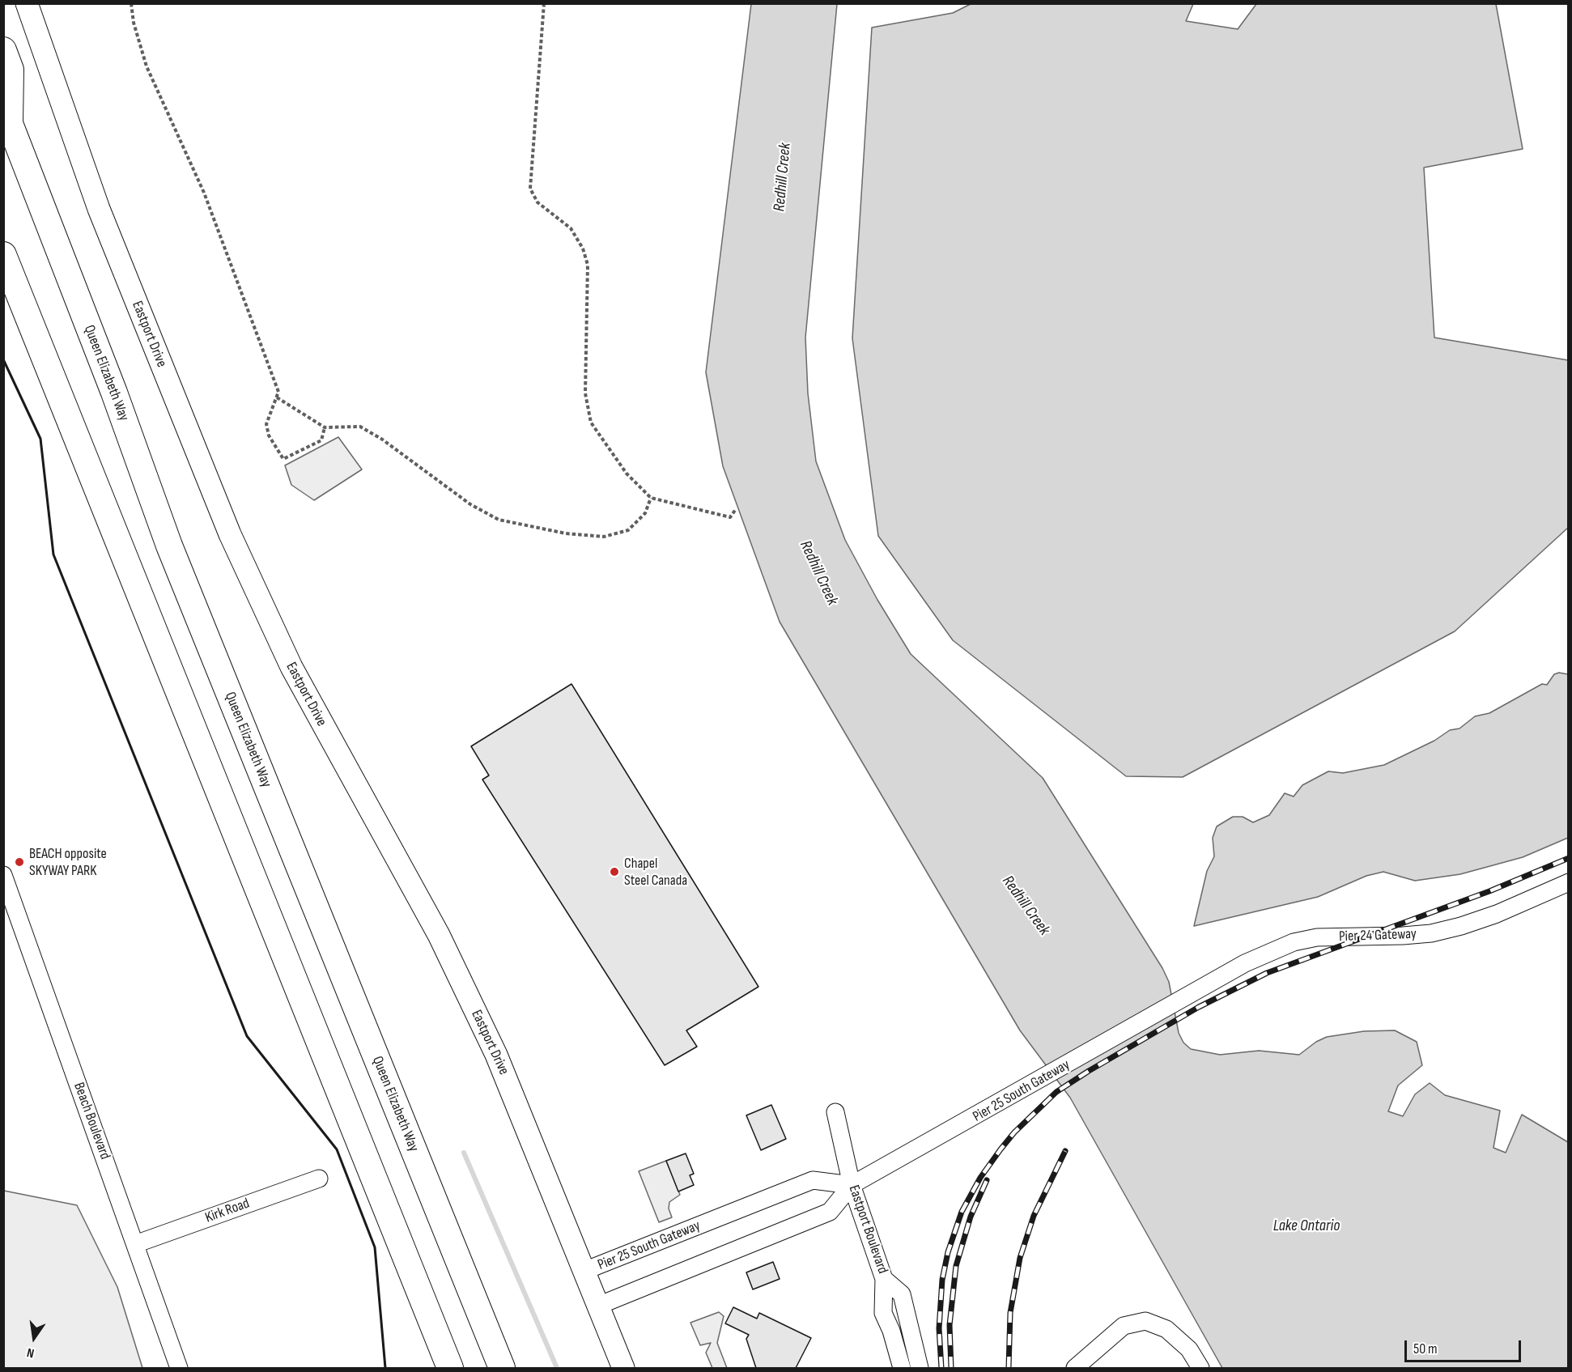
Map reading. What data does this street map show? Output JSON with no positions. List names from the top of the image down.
{
  "streets": {
    "highway": ["Queen Elizabeth Way"],
    "main road": ["Eastport Drive"],
    "street": [
      "Pier 24 Gateway",
      "Pier 25 South Gateway",
      "Beach Boulevard",
      "Kirk Road",
      "Eastport Boulevard"
    ]
  },
  "crossings": [
    ["Eastport Drive", "Pier 25 South Gateway"],
    ["Pier 24 Gateway", "Pier 25 South Gateway"],
    ["Pier 25 South Gateway", "Eastport Boulevard"],
    ["Beach Boulevard", "Kirk Road"]
  ],
  "water": ["Redhill Creek", "Lake Ontario"],
  "places": ["BEACH opposite SKYWAY PARK", "Chapel Steel Canada"],
  "scale_bar": "50 m",
  "north": "bottom"
}
